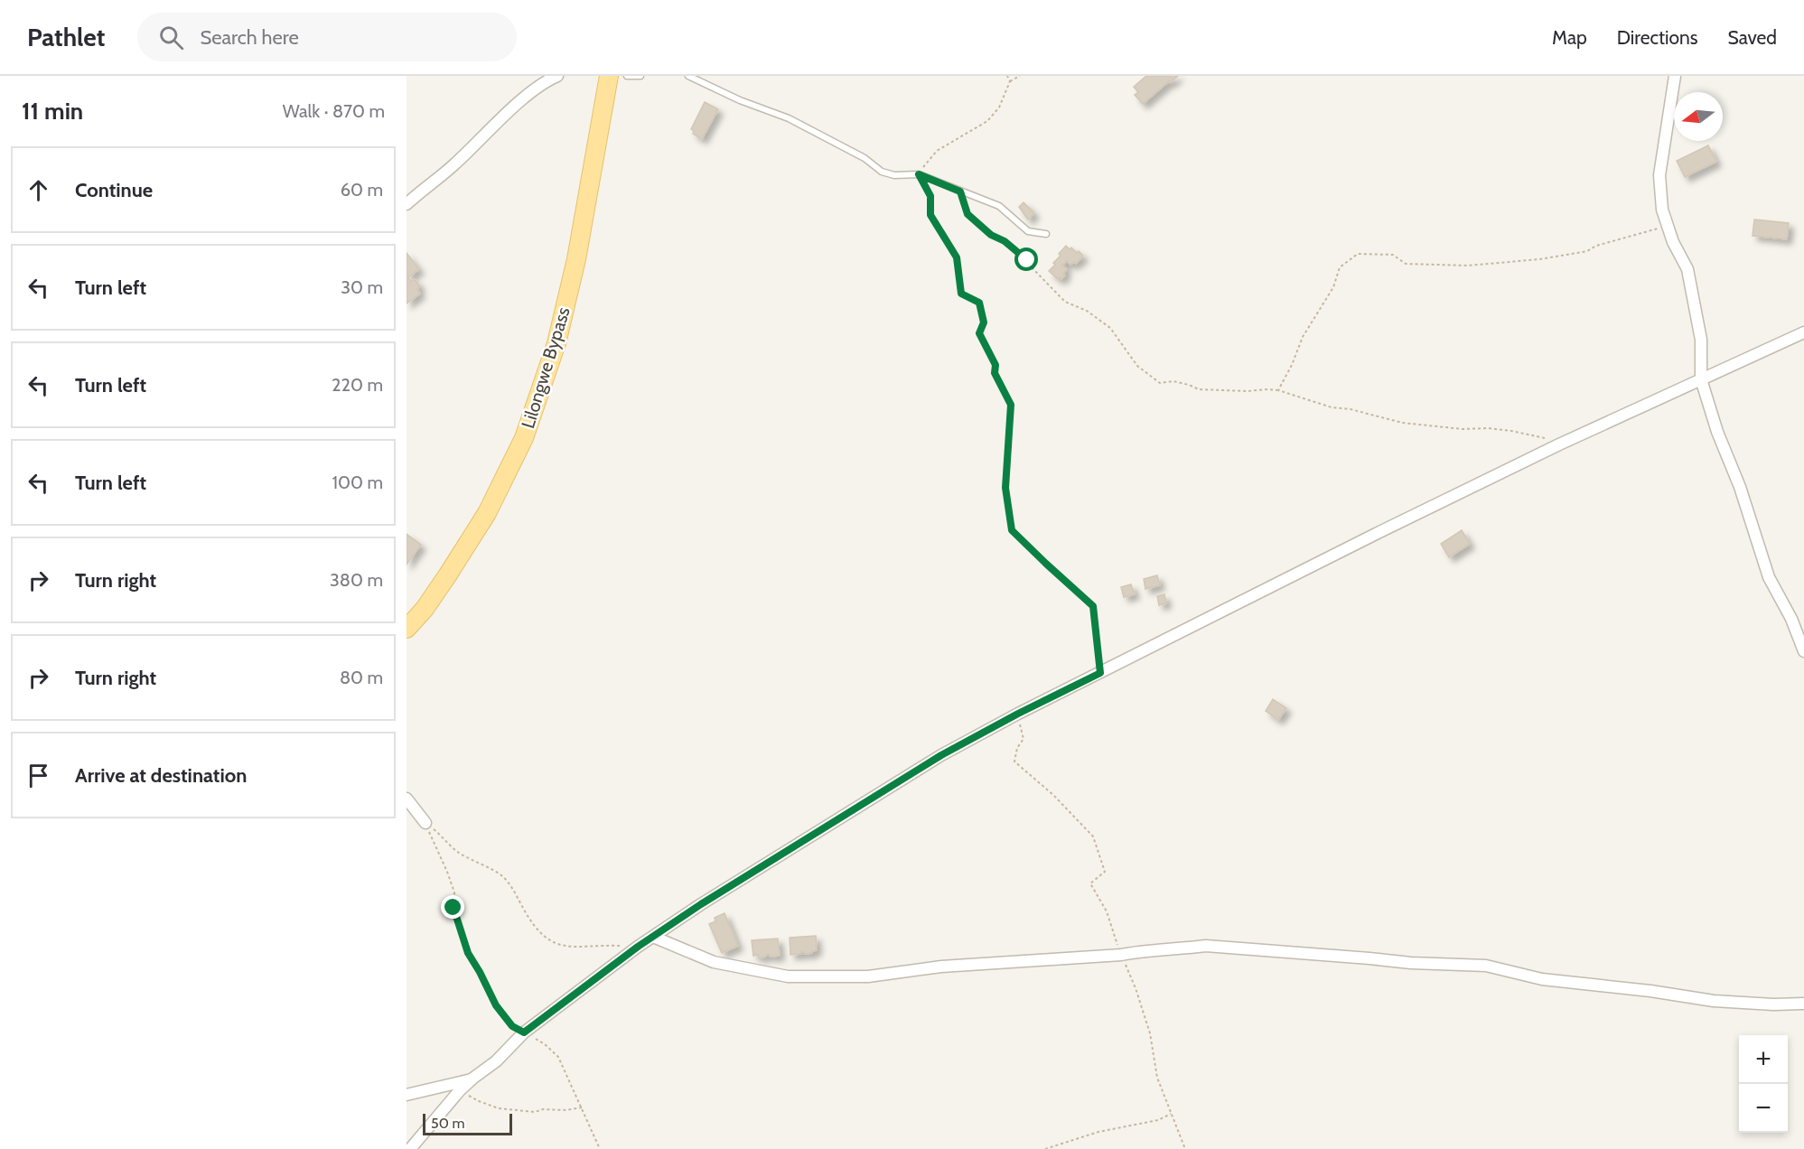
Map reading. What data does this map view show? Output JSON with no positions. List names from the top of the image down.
{
  "streets": {
    "main road": ["Lilongwe Bypass"]
  },
  "scale_bar": "50 m",
  "north": "left",
  "page": {
    "header": "Pathlet",
    "search": "Search here",
    "nav": ["Map", "Directions", "Saved"],
    "heading": ["11 min", "Walk · 870 m"],
    "list": [
      ["Continue", "60 m"],
      ["Turn left", "30 m"],
      ["Turn left", "220 m"],
      ["Turn left", "100 m"],
      ["Turn right", "380 m"],
      ["Turn right", "80 m"],
      "Arrive at destination"
    ],
    "map_buttons": ["+", "−"],
    "scale": "50 m"
  }
}
